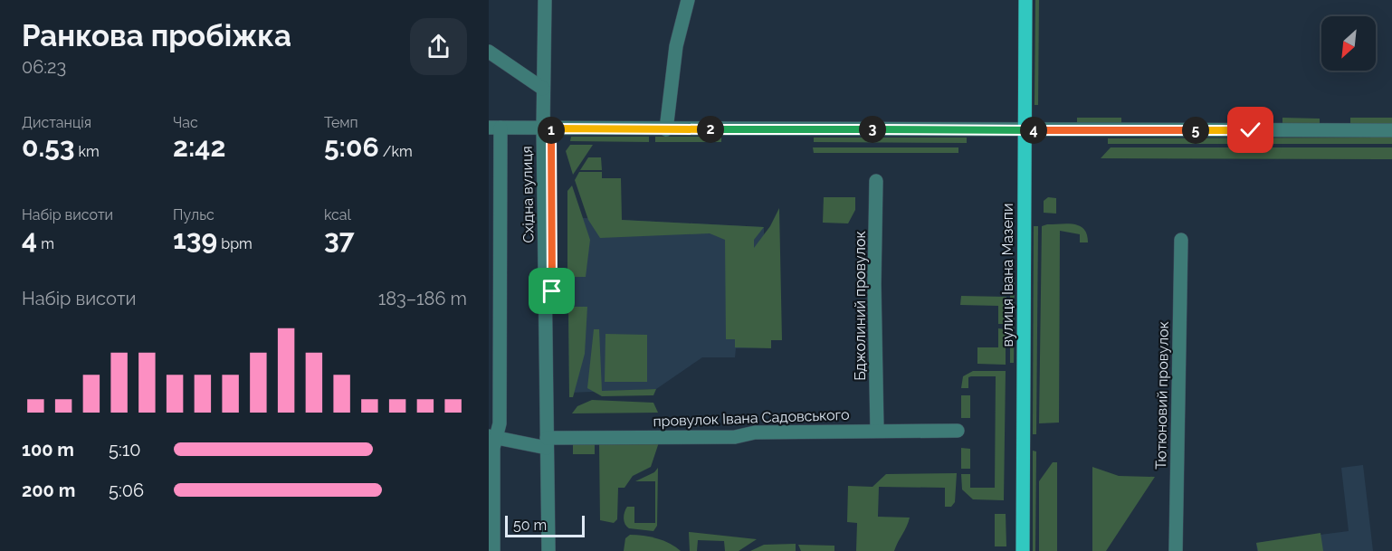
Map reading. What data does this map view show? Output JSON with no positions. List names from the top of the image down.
{
  "streets": {
    "main road": ["вулиця Івана Мазепи"],
    "street": [
      "Східна вулиця",
      "Бджолиний провулок",
      "Тютюновий провулок",
      "провулок Івана Садовського"
    ]
  },
  "crossings": [
    ["Східна вулиця", "провулок Івана Садовського"],
    ["Бджолиний провулок", "провулок Івана Садовського"]
  ],
  "scale_bar": "50 m",
  "north": "bottom left",
  "page": {
    "heading": ["Ранкова пробіжка", "06:23"],
    "stats": [
      ["Дистанція", "0.53 km"],
      ["Час", "2:42"],
      ["Темп", "5:06 /km"],
      ["Набір висоти", "4 m"],
      ["Пульс", "139 bpm"],
      ["kcal", "37"]
    ],
    "pins": [
      "2",
      "3",
      "1",
      "4",
      "5"
    ],
    "chart": ["Набір висоти", "183–186 m"],
    "list": [
      {
        "name": "100 m",
        "note": "5:10"
      },
      {
        "name": "200 m",
        "note": "5:06"
      }
    ],
    "scale": "50 m"
  }
}
